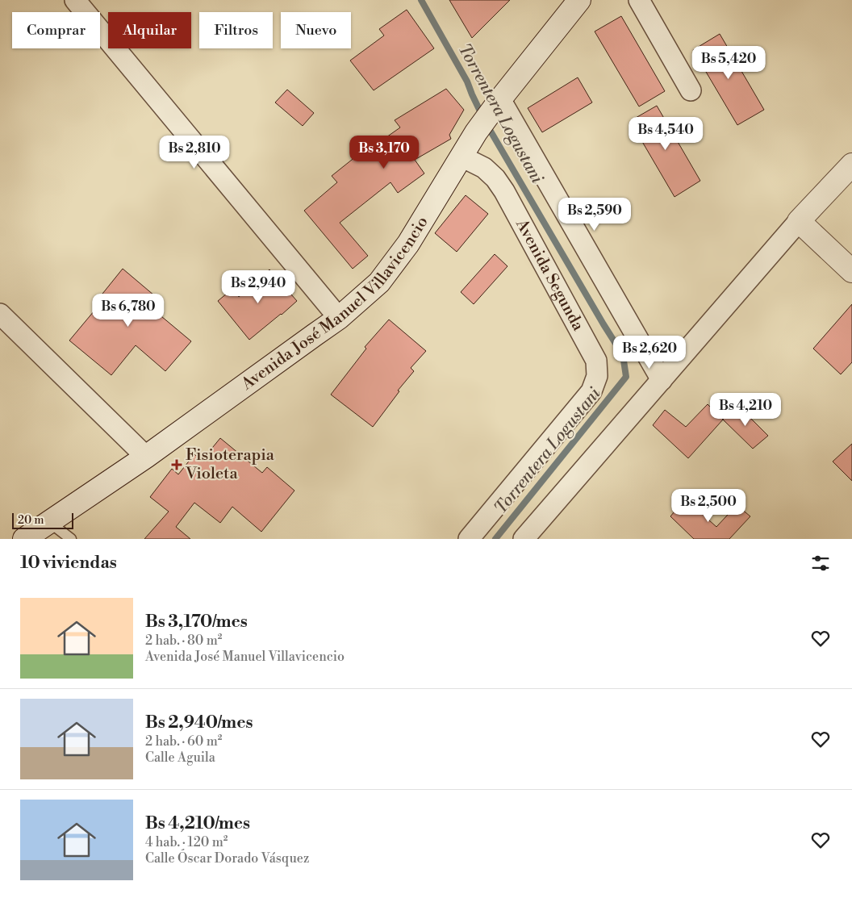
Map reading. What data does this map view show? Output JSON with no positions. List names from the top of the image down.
{
  "streets": {
    "main road": ["Avenida José Manuel Villavicencio"],
    "street": ["Avenida Segunda"]
  },
  "crossings": [
    ["Avenida Segunda", "Avenida José Manuel Villavicencio"]
  ],
  "water": ["Torrentera Logustani"],
  "places": {
    "health": ["Fisioterapia Violeta"]
  },
  "scale_bar": "20 m",
  "page": {
    "chip": [
      "Comprar",
      "Alquilar",
      "Filtros",
      "Nuevo"
    ],
    "price": [
      "Bs 5,420",
      "Bs 4,540",
      "Bs 2,810",
      "Bs 3,170",
      "Bs 2,590",
      "Bs 2,940",
      "Bs 6,780",
      "Bs 2,620",
      "Bs 4,210",
      "Bs 2,500"
    ],
    "scale": "20 m",
    "heading": "10 viviendas",
    "list": [
      {
        "name": "Bs 3,170/mes",
        "note": "2 hab. · 80 m² · Avenida José Manuel Villavicencio"
      },
      {
        "name": "Bs 2,940/mes",
        "note": "2 hab. · 60 m² · Calle Aguila"
      },
      {
        "name": "Bs 4,210/mes",
        "note": "4 hab. · 120 m² · Calle Óscar Dorado Vásquez"
      }
    ]
  }
}
